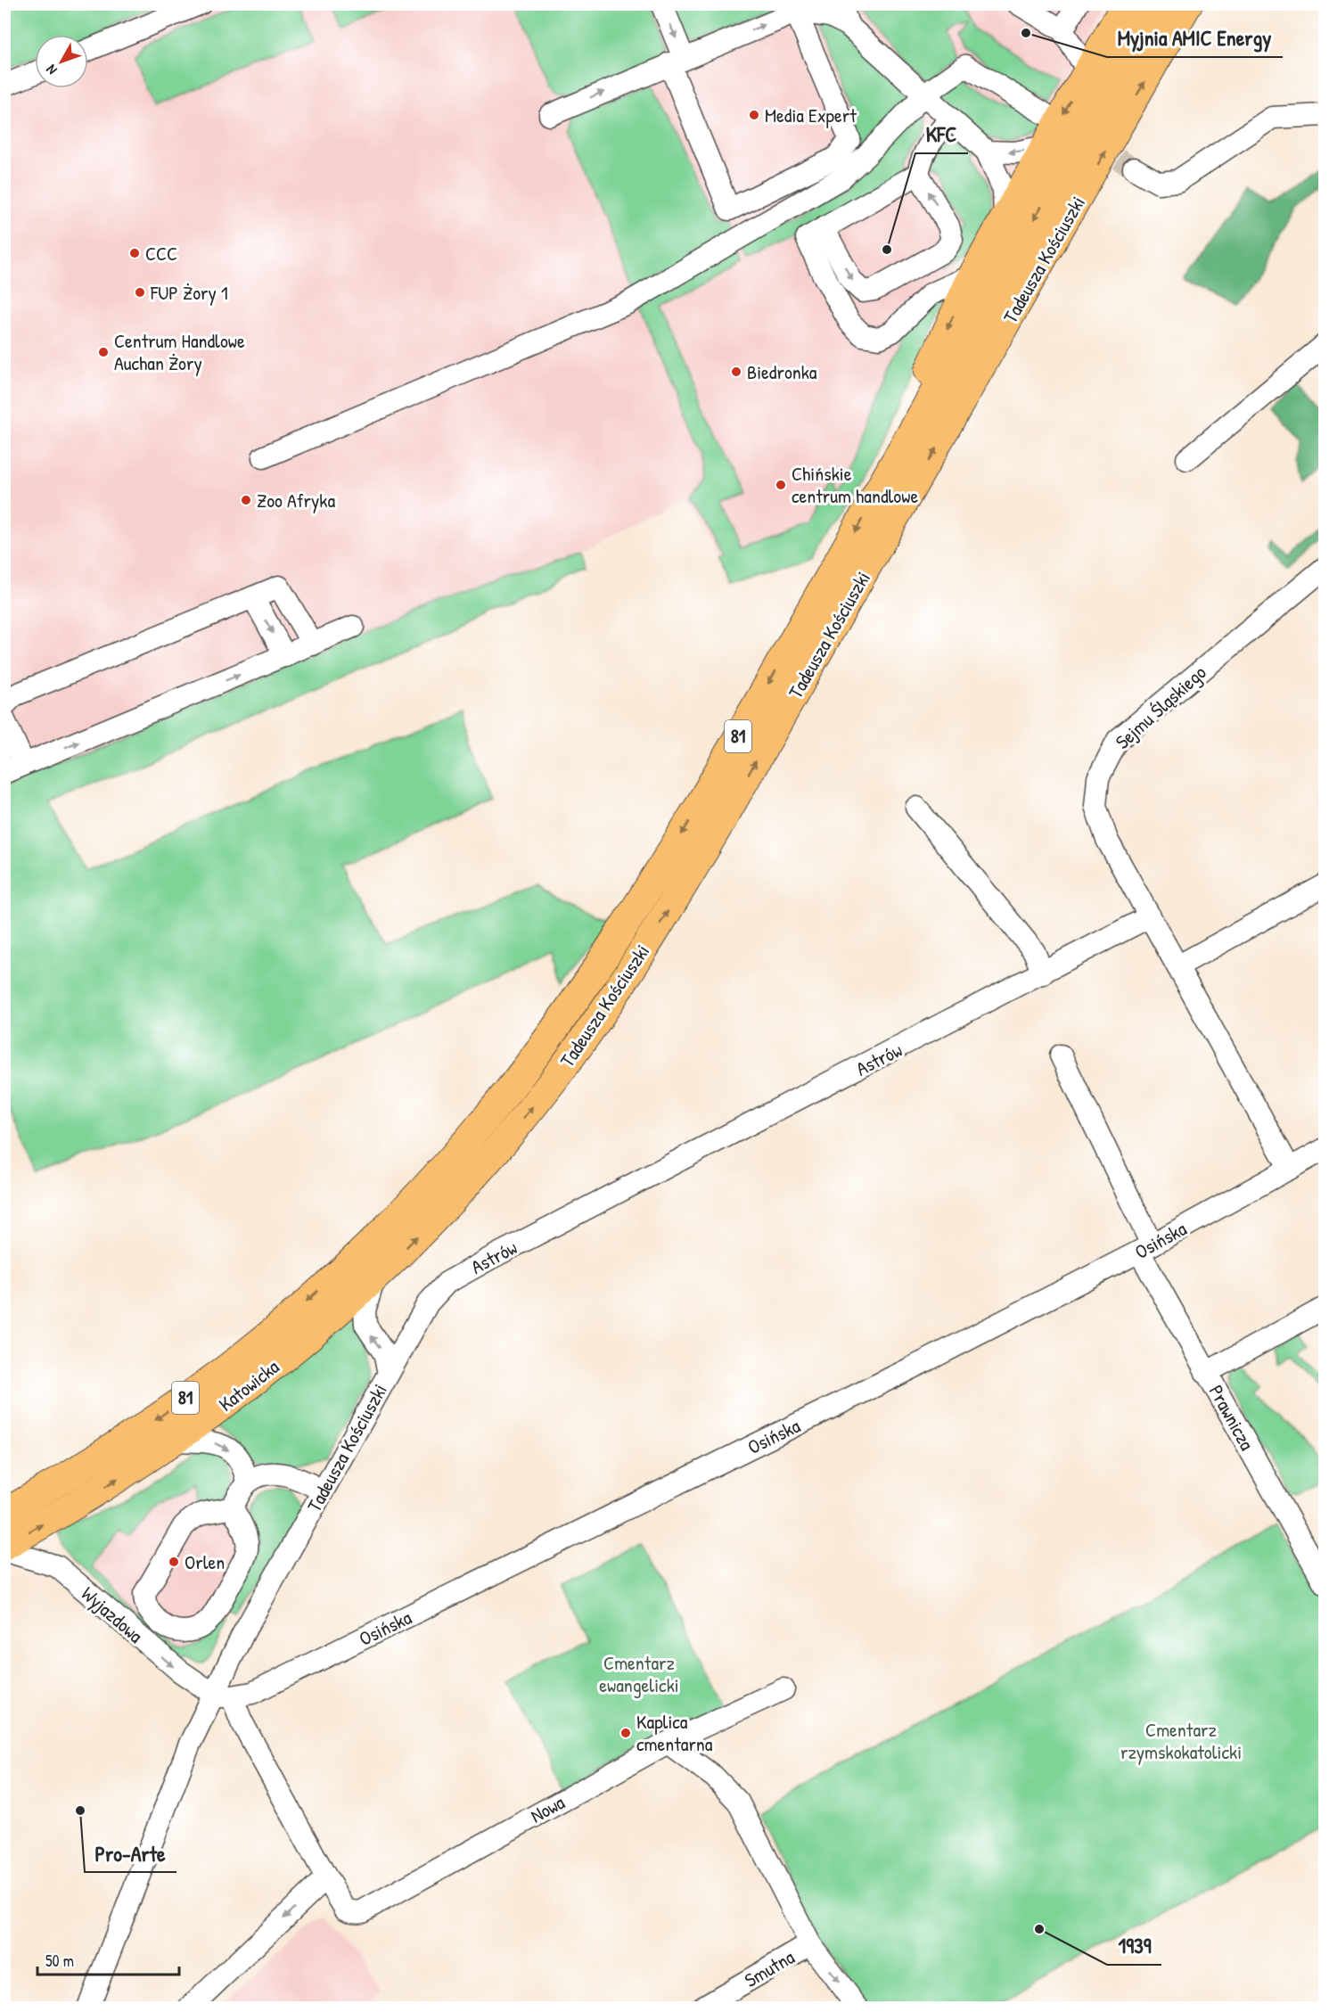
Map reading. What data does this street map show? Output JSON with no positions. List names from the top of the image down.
{
  "streets": {
    "main road": ["Tadeusza Kościuszki", "81", "Katowicka"],
    "street": [
      "Sejmu Śląskiego",
      "Astrów",
      "Osińska",
      "Prawnicza",
      "Wyjazdowa",
      "Nowa",
      "Smutna"
    ]
  },
  "crossings": [
    ["Tadeusza Kościuszki", "Astrów"],
    ["Tadeusza Kościuszki", "Osińska"],
    ["Tadeusza Kościuszki", "Katowicka"],
    ["Tadeusza Kościuszki", "Wyjazdowa"],
    ["Tadeusza Kościuszki", "Nowa"],
    ["Sejmu Śląskiego", "Astrów"],
    ["Osińska", "Prawnicza"],
    ["Osińska", "Wyjazdowa"],
    ["Osińska", "Nowa"],
    ["Wyjazdowa", "Nowa"]
  ],
  "one_way": ["Wyjazdowa"],
  "parks": ["Cmentarz ewangelicki", "Cmentarz rzymskokatolicki"],
  "places": [
    "Myjnia AMIC Energy",
    "Media Expert",
    "KFC",
    "CCC",
    "FUP Żory 1",
    "Centrum Handlowe Auchan Żory",
    "Biedronka",
    "Chińskie centrum handlowe",
    "Zoo Afryka",
    "Orlen",
    "Kaplica cmentarna",
    "Pro-Arte",
    "1939"
  ],
  "scale_bar": "50 m",
  "north": "bottom left"
}
